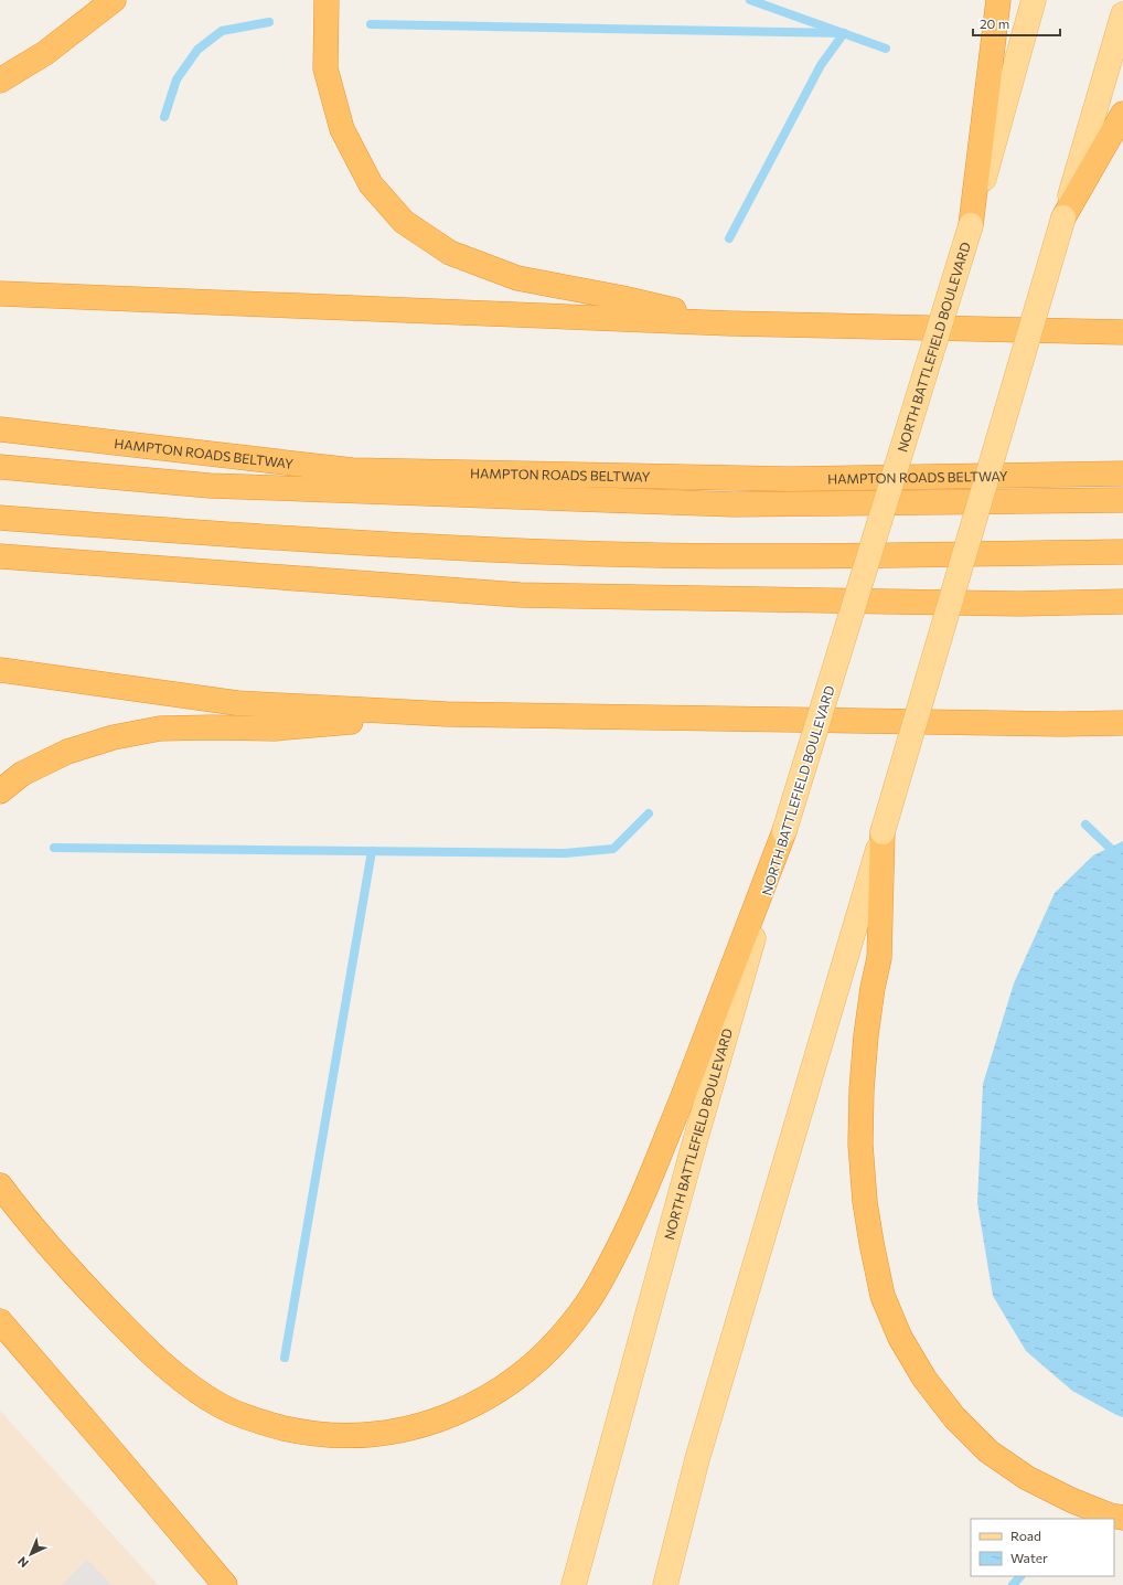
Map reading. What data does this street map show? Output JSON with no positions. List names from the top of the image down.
{
  "streets": {
    "highway": ["HAMPTON ROADS BELTWAY"],
    "main road": ["NORTH BATTLEFIELD BOULEVARD"]
  },
  "legend": ["Road", "Water"],
  "scale_bar": "20 m",
  "north": "bottom left"
}
